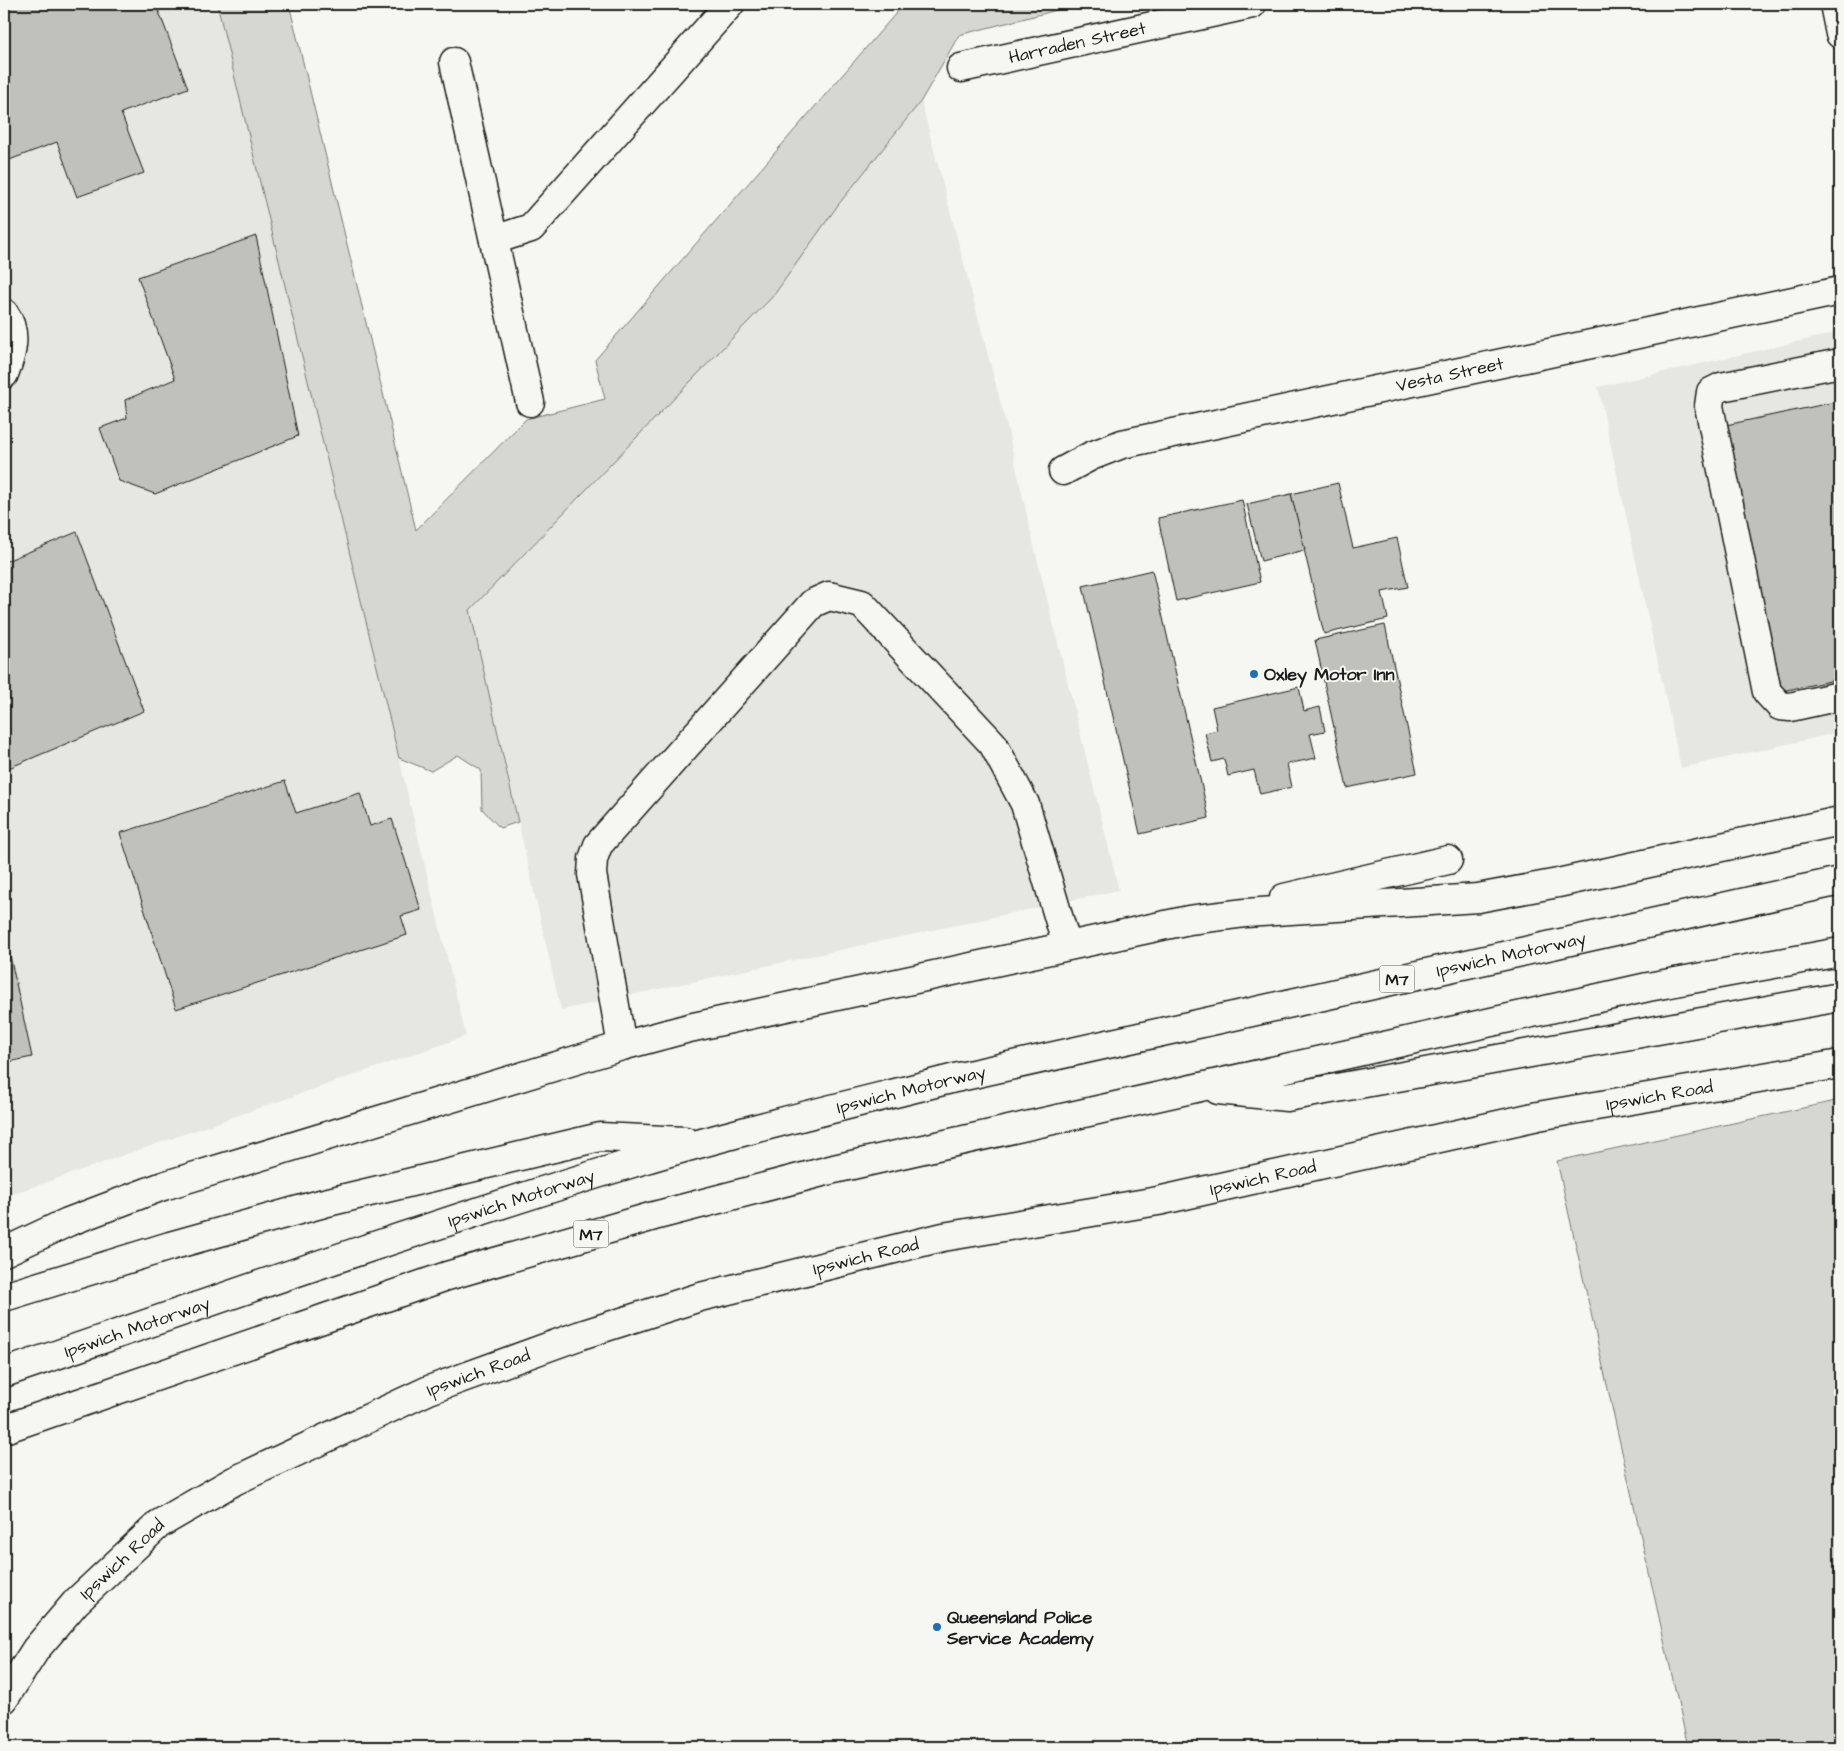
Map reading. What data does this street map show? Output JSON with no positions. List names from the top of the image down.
{
  "streets": {
    "main road": [
      "Harraden Street",
      "Vesta Street",
      "Ipswich Motorway",
      "M7",
      "Ipswich Road"
    ]
  },
  "places": ["Oxley Motor Inn", "Queensland Police Service Academy"]
}
